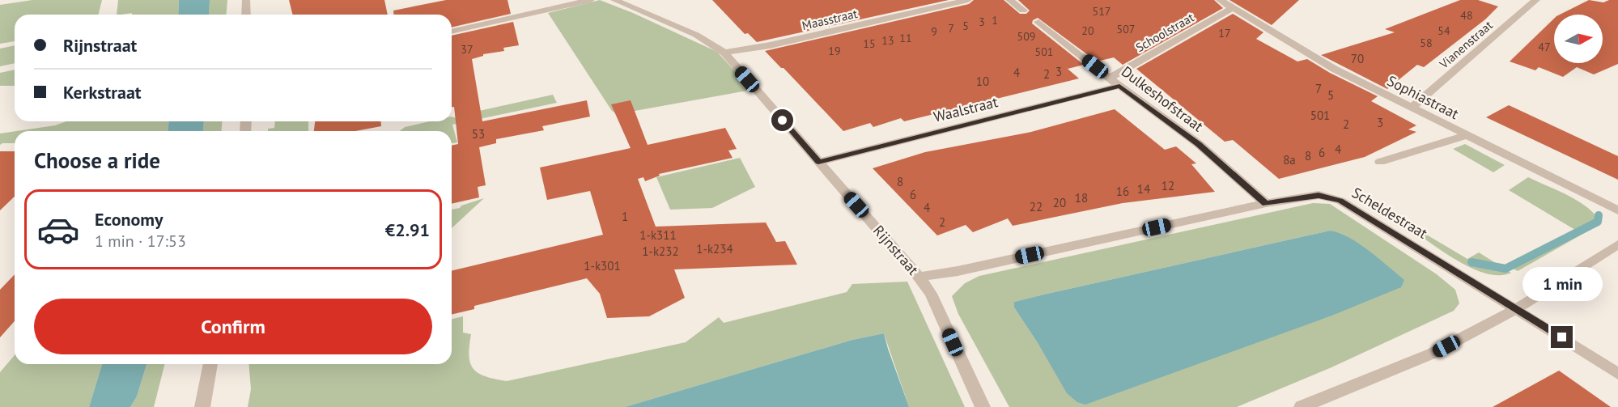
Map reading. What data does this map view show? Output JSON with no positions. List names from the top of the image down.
{
  "streets": {
    "street": [
      "Maasstraat",
      "Schoolstraat",
      "Vianenstraat",
      "Sophiastraat",
      "Dulkeshofstraat",
      "Waalstraat",
      "Scheldestraat",
      "Rijnstraat"
    ]
  },
  "crossings": [
    ["Maasstraat", "Rijnstraat"],
    ["Schoolstraat", "Sophiastraat"],
    ["Schoolstraat", "Dulkeshofstraat"],
    ["Vianenstraat", "Sophiastraat"],
    ["Dulkeshofstraat", "Waalstraat"],
    ["Dulkeshofstraat", "Scheldestraat"],
    ["Waalstraat", "Rijnstraat"],
    ["Scheldestraat", "Rijnstraat"]
  ],
  "house_numbers": [
    "517",
    "48",
    "1",
    "3",
    "5",
    "7",
    "507",
    "20",
    "54",
    "9",
    "17",
    "509",
    "11",
    "13",
    "58",
    "15",
    "47",
    "37",
    "19",
    "501",
    "70",
    "3",
    "4",
    "2",
    "10",
    "7",
    "5",
    "501",
    "3",
    "2",
    "53",
    "4",
    "6",
    "8",
    "8a",
    "8",
    "12",
    "14",
    "16",
    "6",
    "18",
    "20",
    "22",
    "4",
    "1",
    "2",
    "1-k311",
    "1-k234",
    "1-k232",
    "1-k301"
  ],
  "north": "right",
  "page": {
    "banner": ["Rijnstraat", "Kerkstraat"],
    "heading": "Choose a ride",
    "list": [
      {
        "name": "Economy",
        "note": "1 min · 17:53",
        "value": "€2.91"
      }
    ],
    "bubble": "1 min",
    "buttons": "Confirm"
  }
}
